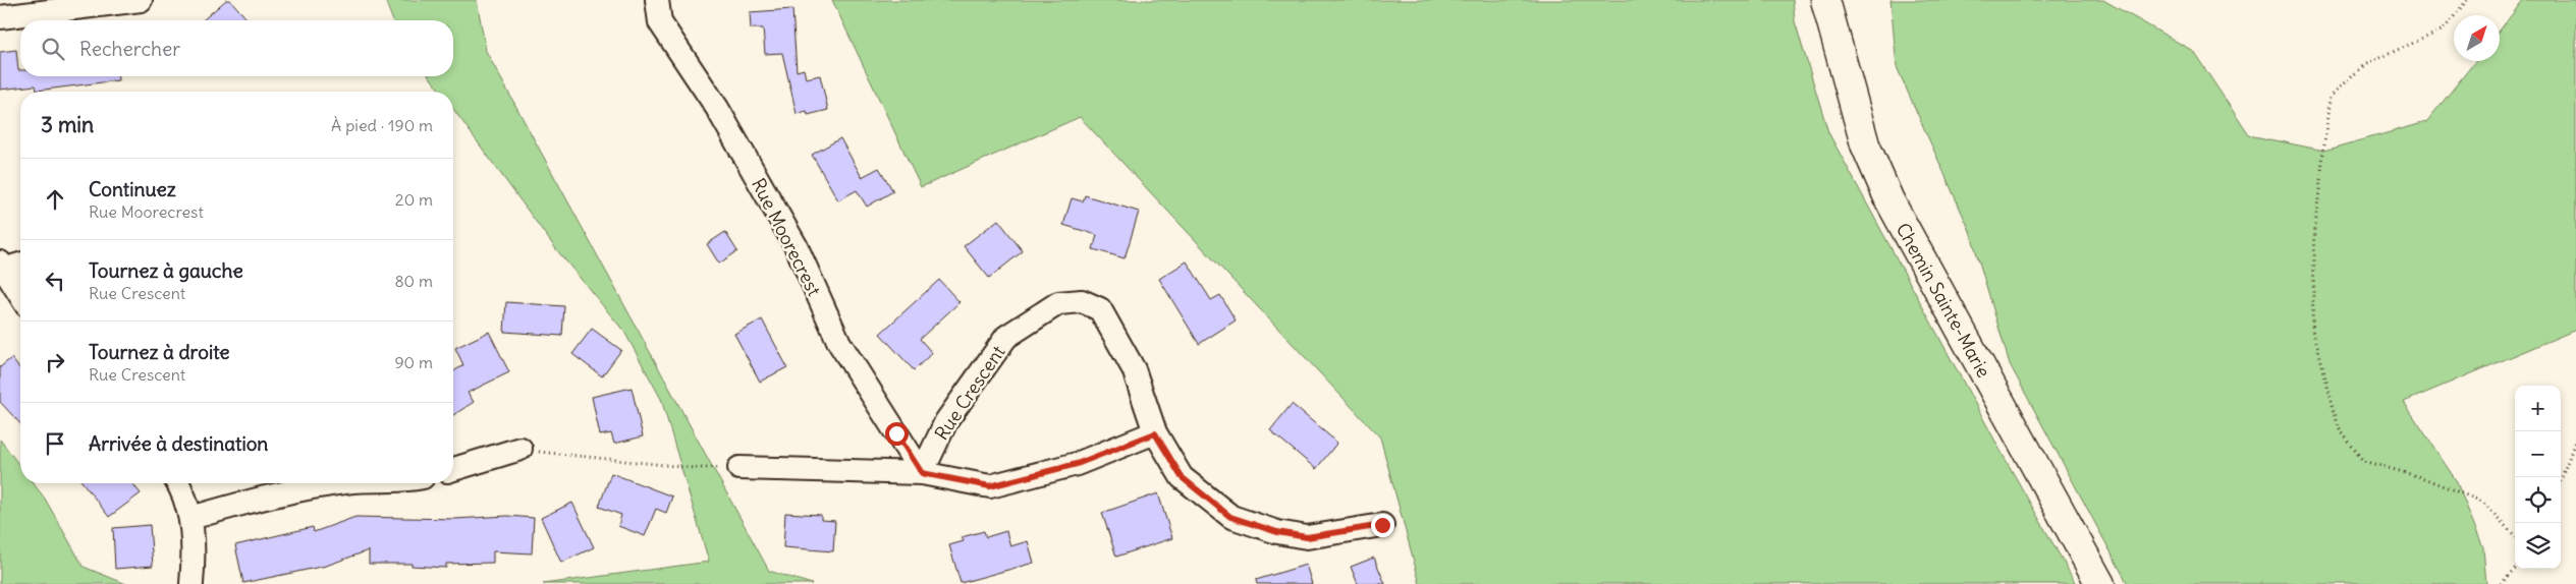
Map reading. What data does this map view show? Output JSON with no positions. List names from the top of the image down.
{
  "streets": {
    "street": ["Rue Moorecrest", "Chemin Sainte-Marie", "Rue Crescent"]
  },
  "crossings": [
    ["Rue Moorecrest", "Rue Crescent"]
  ],
  "north": "top right",
  "page": {
    "search": "Rechercher",
    "heading": ["3 min", "À pied · 190 m"],
    "list": [
      ["Continuez", "Rue Moorecrest", "20 m"],
      ["Tournez à gauche", "Rue Crescent", "80 m"],
      ["Tournez à droite", "Rue Crescent", "90 m"],
      "Arrivée à destination"
    ],
    "map_buttons": ["+", "−"]
  }
}
